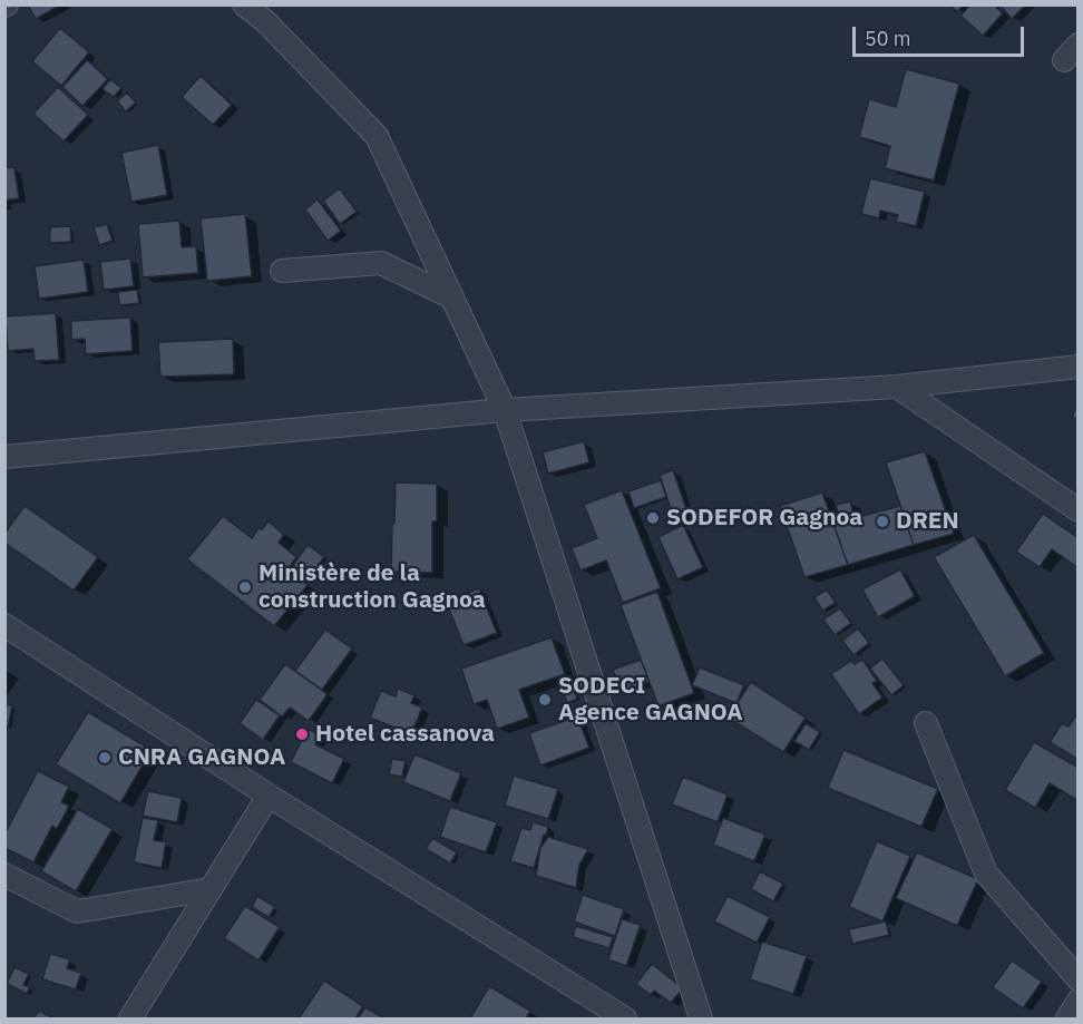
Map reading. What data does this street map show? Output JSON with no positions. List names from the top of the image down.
{
  "places": [
    "SODEFOR Gagnoa",
    "DREN",
    "Ministère de la construction Gagnoa",
    "SODECI Agence GAGNOA",
    "Hotel cassanova",
    "CNRA GAGNOA"
  ],
  "scale_bar": "50 m"
}
